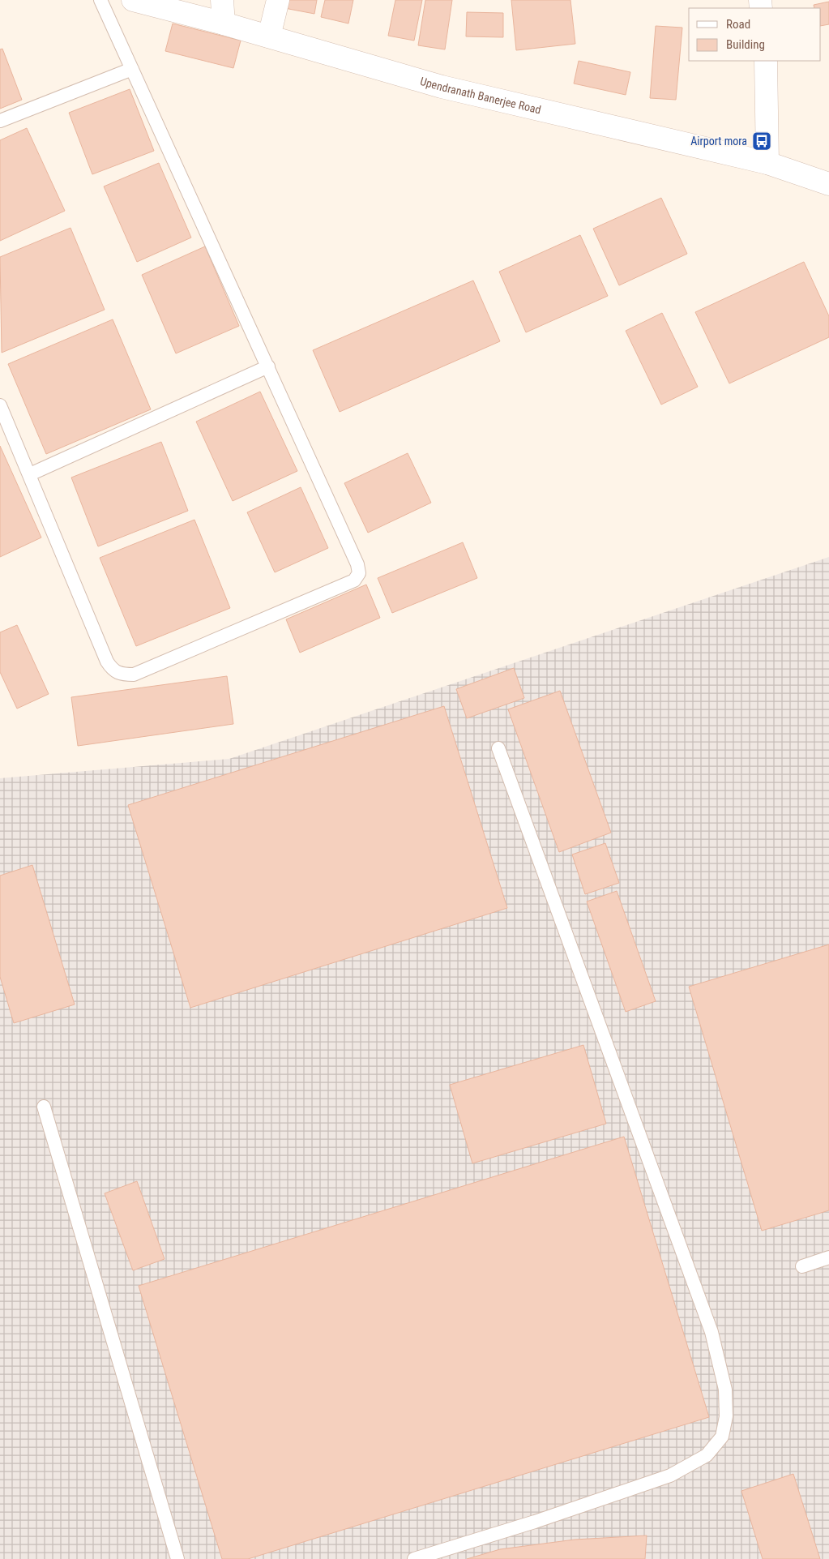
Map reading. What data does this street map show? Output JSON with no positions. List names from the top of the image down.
{
  "streets": {
    "street": ["Upendranath Banerjee Road"]
  },
  "places": {
    "bus stop": ["Airport mora"]
  },
  "legend": ["Road", "Building"]
}
